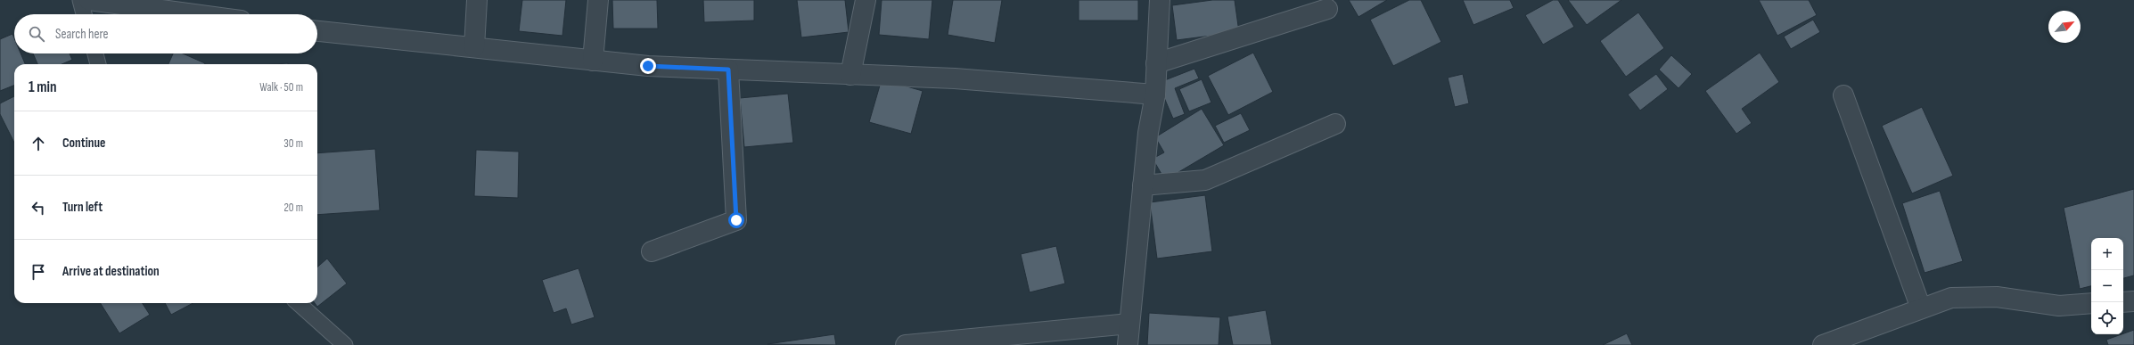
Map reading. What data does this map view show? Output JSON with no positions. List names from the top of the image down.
{
  "north": "top right",
  "page": {
    "search": "Search here",
    "heading": ["1 min", "Walk · 50 m"],
    "list": [
      ["Continue", "30 m"],
      ["Turn left", "20 m"],
      "Arrive at destination"
    ],
    "map_buttons": ["+", "−"]
  }
}
